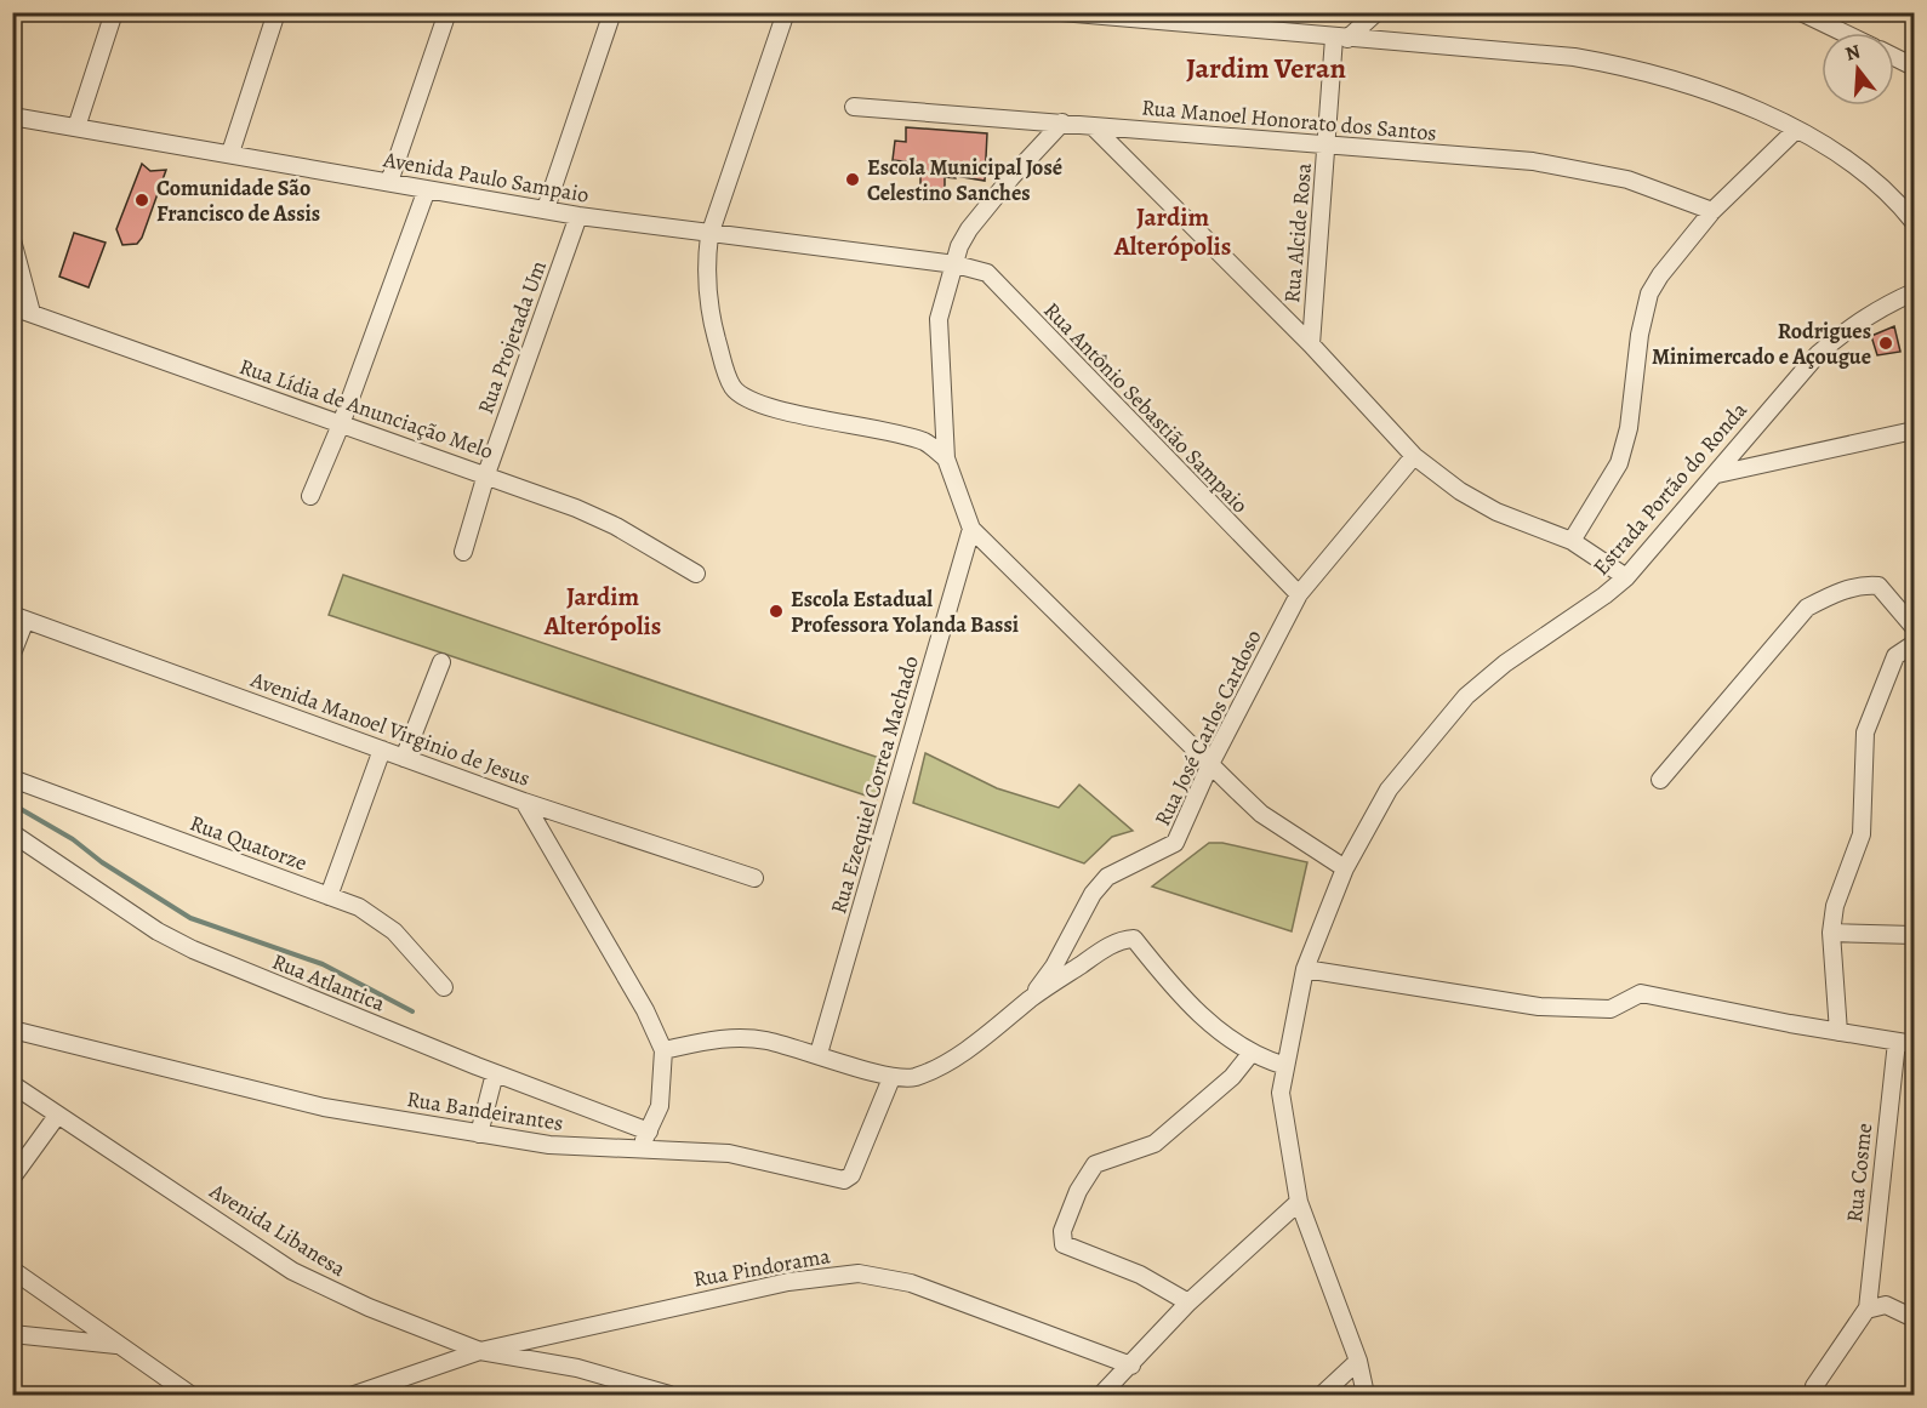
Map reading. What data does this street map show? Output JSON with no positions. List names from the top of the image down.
{
  "streets": {
    "street": [
      "Rua Manoel Honorato dos Santos",
      "Avenida Paulo Sampaio",
      "Rua Alcide Rosa",
      "Rua Projetada Um",
      "Rua Antônio Sebastião Sampaio",
      "Rua Lídia de Anunciação Melo",
      "Estrada Portão do Ronda",
      "Rua José Carlos Cardoso",
      "Avenida Manoel Virginio de Jesus",
      "Rua Ezequiel Correa Machado",
      "Rua Quatorze",
      "Rua Atlantica",
      "Rua Bandeirantes",
      "Rua Cosme",
      "Avenida Libanesa",
      "Rua Pindorama"
    ]
  },
  "crossings": [
    ["Rua Manoel Honorato dos Santos", "Rua Alcide Rosa"],
    ["Avenida Paulo Sampaio", "Rua Projetada Um"],
    ["Avenida Paulo Sampaio", "Rua Antônio Sebastião Sampaio"],
    ["Rua Projetada Um", "Rua Lídia de Anunciação Melo"],
    ["Rua Antônio Sebastião Sampaio", "Rua José Carlos Cardoso"],
    ["Avenida Libanesa", "Rua Pindorama"]
  ],
  "districts": ["Jardim Veran", "Jardim Alterópolis", "Jardim Alterópolis"],
  "places": [
    "Escola Municipal José Celestino Sanches",
    "Comunidade São Francisco de Assis",
    "Rodrigues Minimercado e Açougue",
    "Escola Estadual Professora Yolanda Bassi"
  ],
  "north": "top"
}
